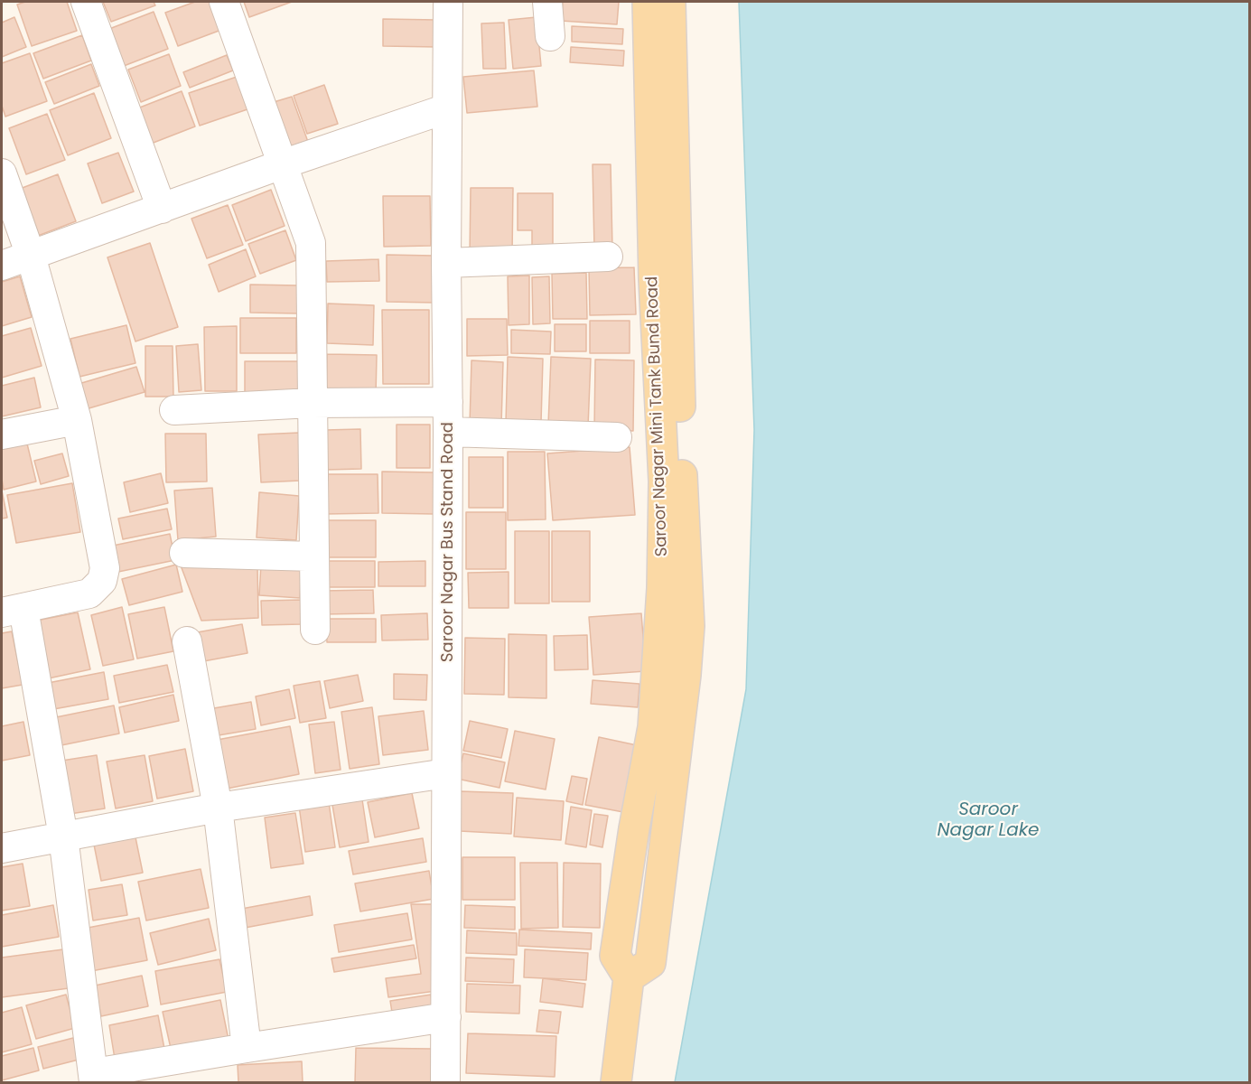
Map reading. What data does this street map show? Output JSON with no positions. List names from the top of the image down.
{
  "streets": {
    "main road": ["Saroor Nagar Mini Tank Bund Road"],
    "street": ["Saroor Nagar Bus Stand Road"]
  },
  "water": ["Saroor Nagar Lake"]
}
